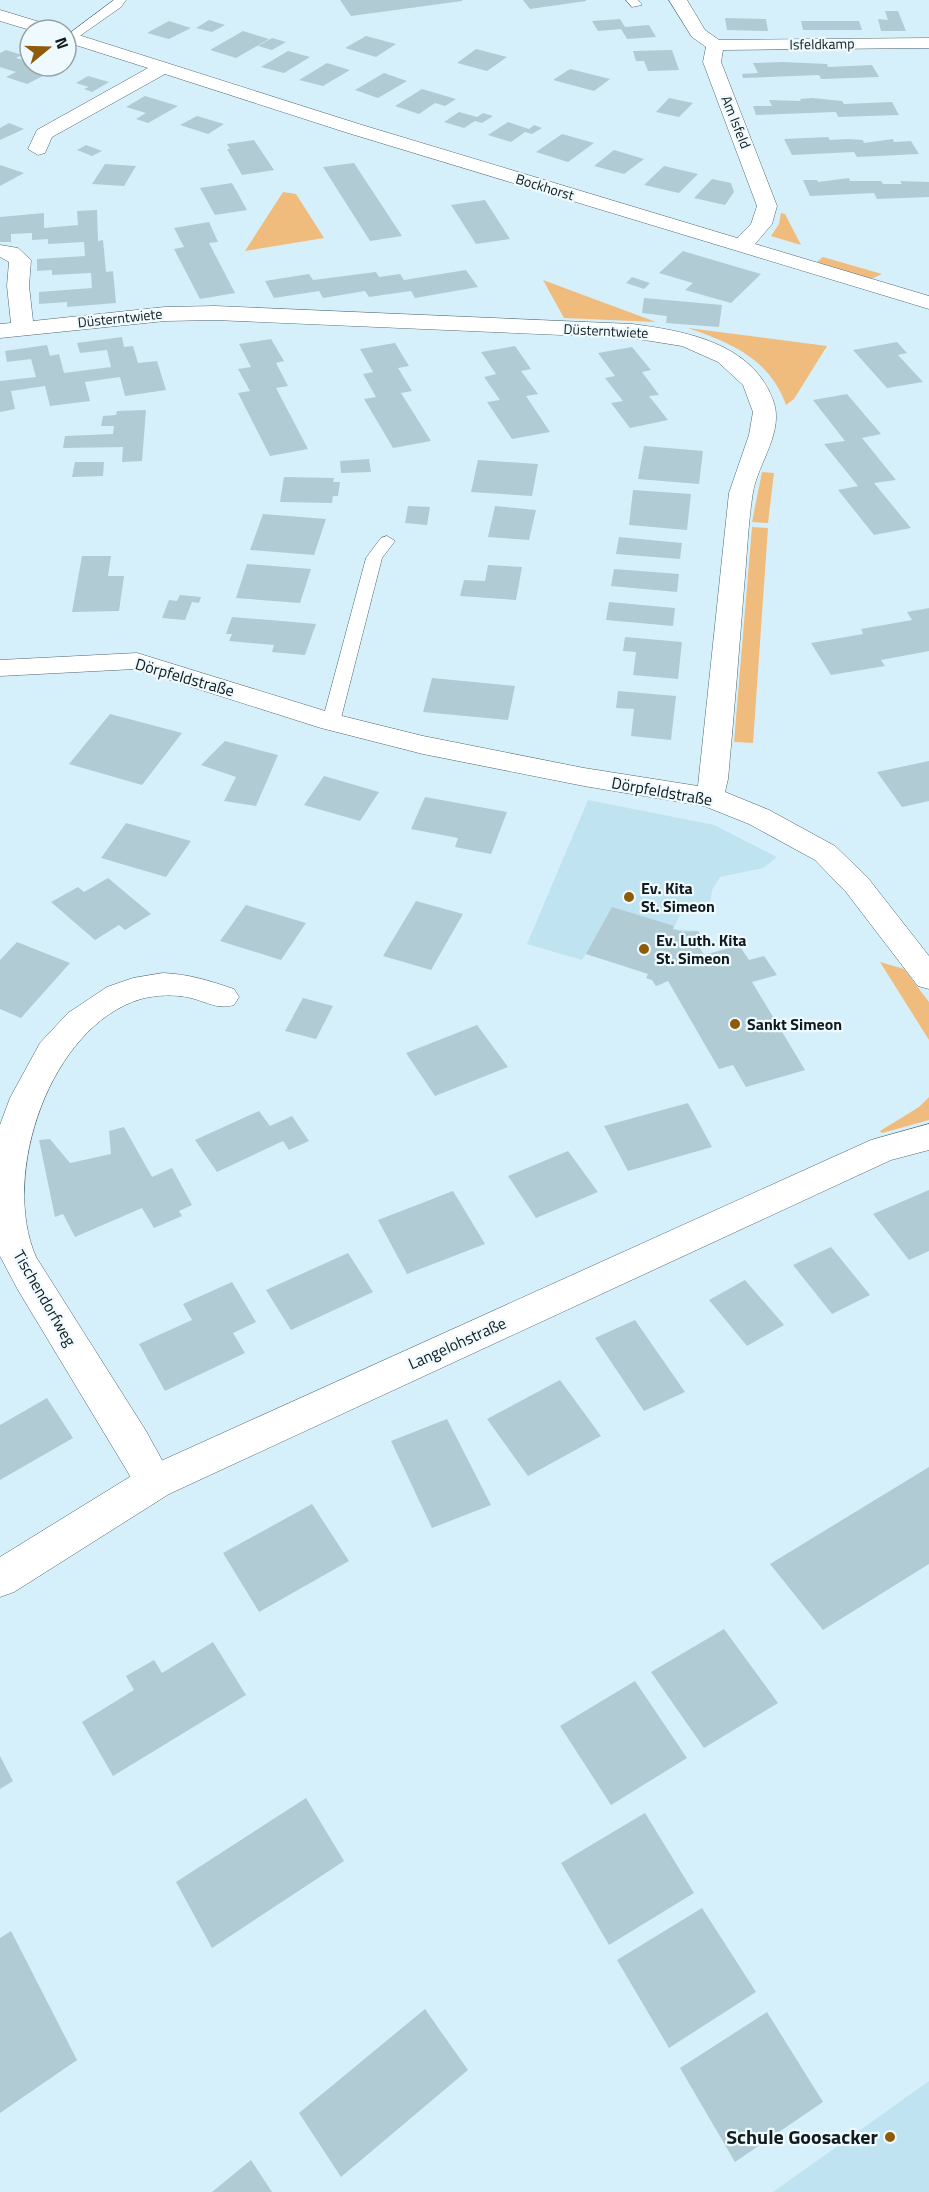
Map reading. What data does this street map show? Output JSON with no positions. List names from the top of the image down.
{
  "streets": {
    "street": [
      "Isfeldkamp",
      "Am Isfeld",
      "Bockhorst",
      "Düsterntwiete",
      "Dörpfeldstraße",
      "Tischendorfweg",
      "Langelohstraße"
    ]
  },
  "crossings": [
    ["Isfeldkamp", "Am Isfeld"],
    ["Am Isfeld", "Bockhorst"],
    ["Düsterntwiete", "Dörpfeldstraße"],
    ["Tischendorfweg", "Langelohstraße"]
  ],
  "places": [
    "Ev. Kita St. Simeon",
    "Ev. Luth. Kita St. Simeon",
    "Sankt Simeon",
    "Schule Goosacker"
  ],
  "north": "right"
}
